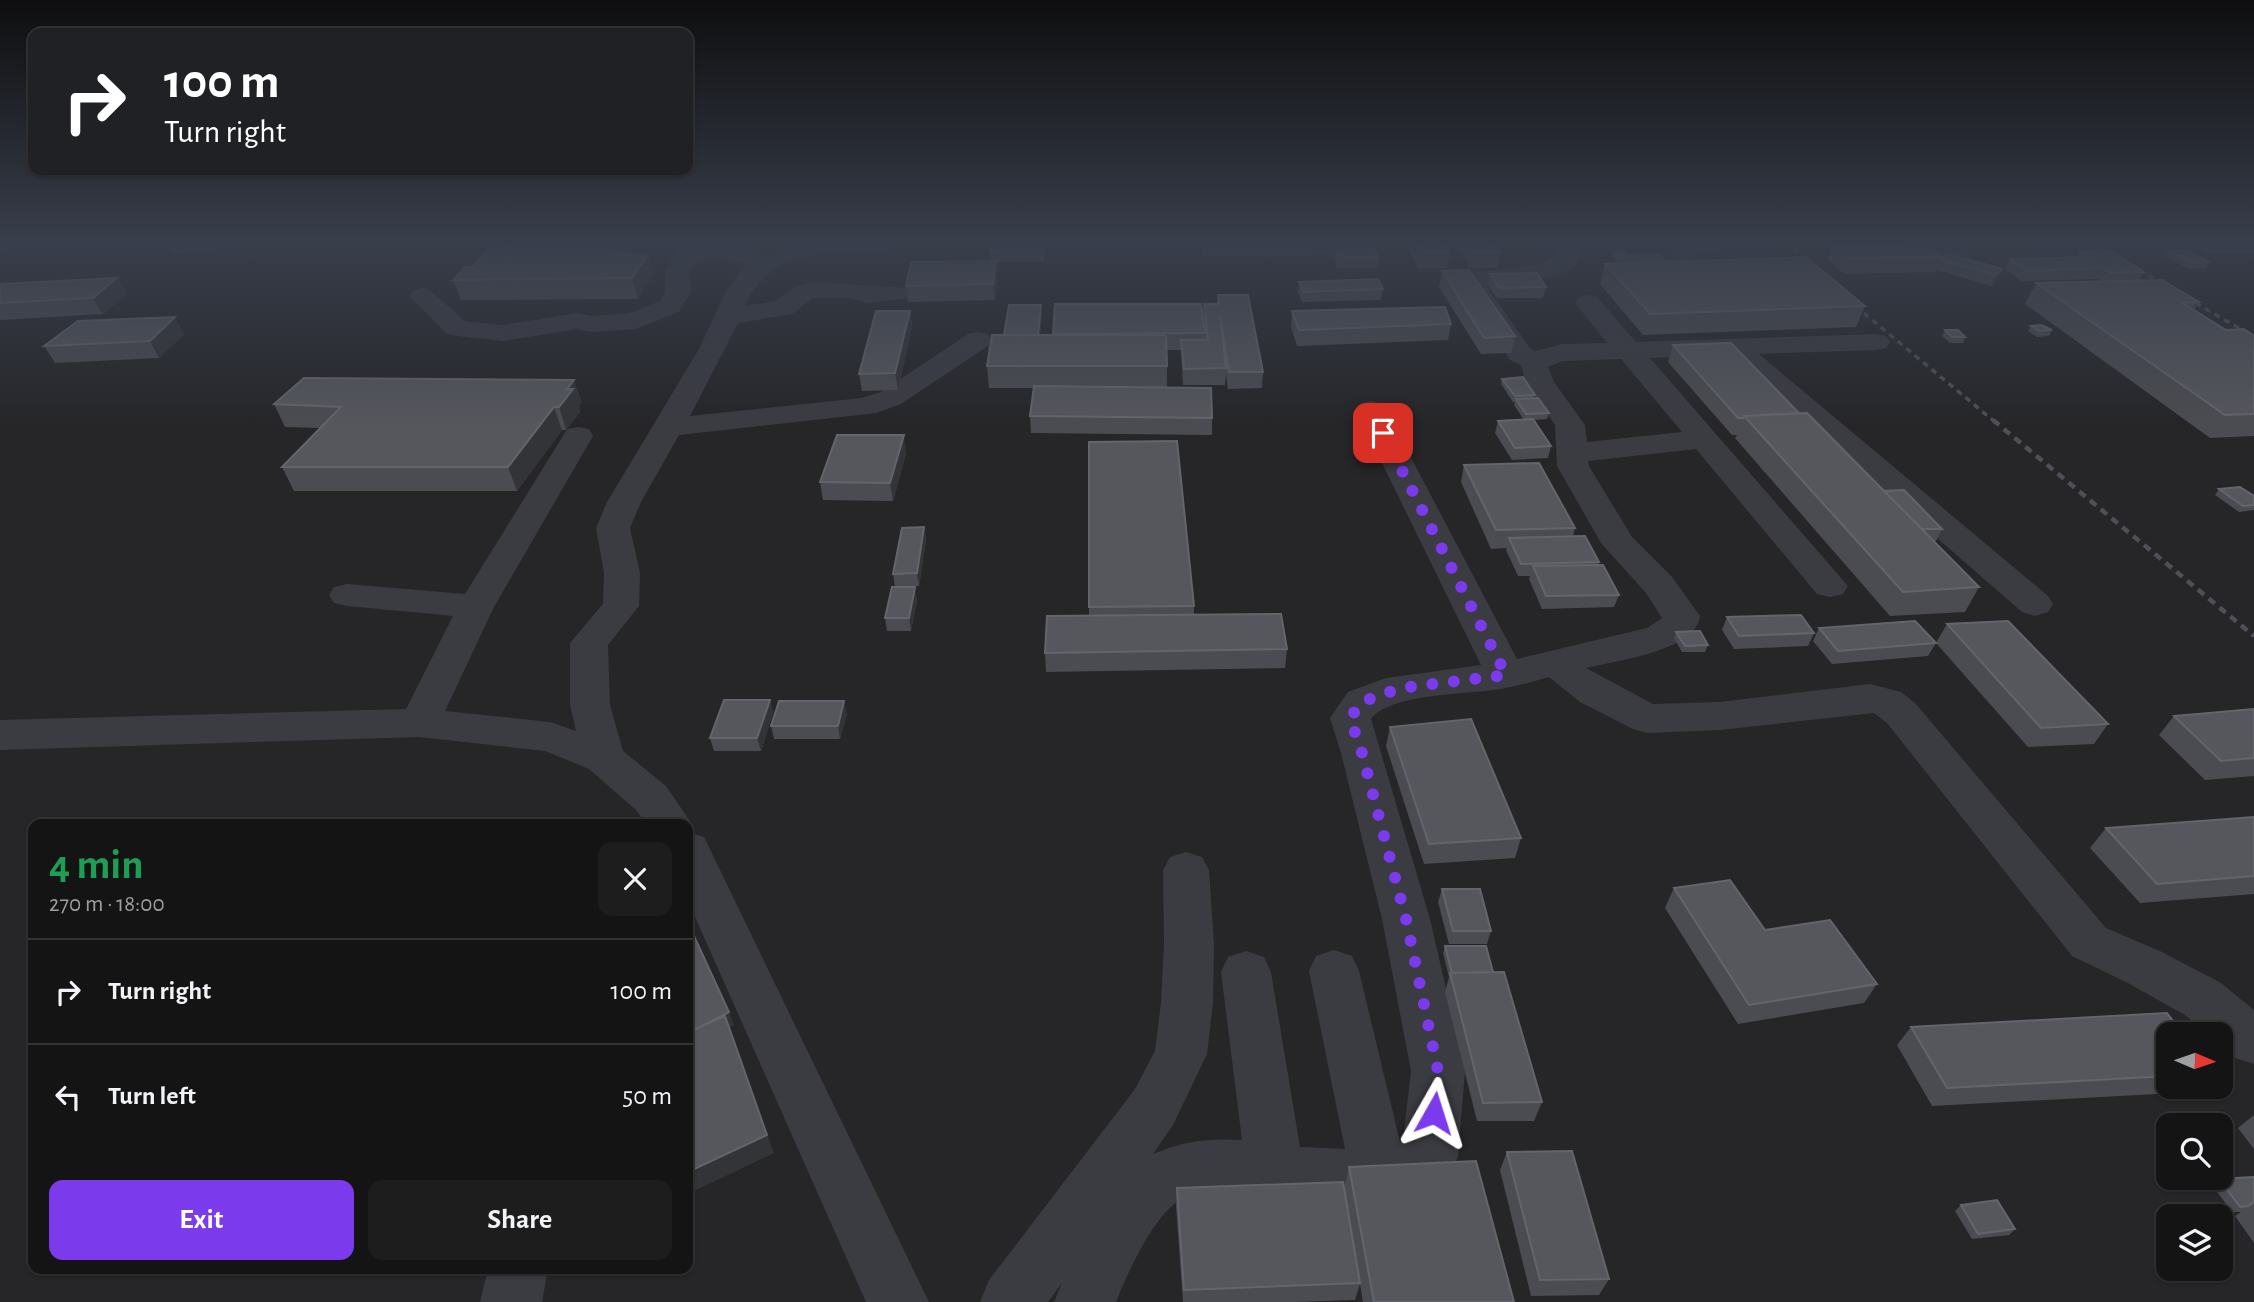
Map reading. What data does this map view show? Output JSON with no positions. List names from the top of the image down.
{
  "north": "right",
  "page": {
    "turn": ["100 m", "Turn right"],
    "heading": ["4 min", "270 m · 18:00"],
    "list": [
      {
        "name": "Turn right",
        "value": "100 m"
      },
      {
        "name": "Turn left",
        "value": "50 m"
      }
    ],
    "buttons": ["Exit", "Share"]
  }
}
